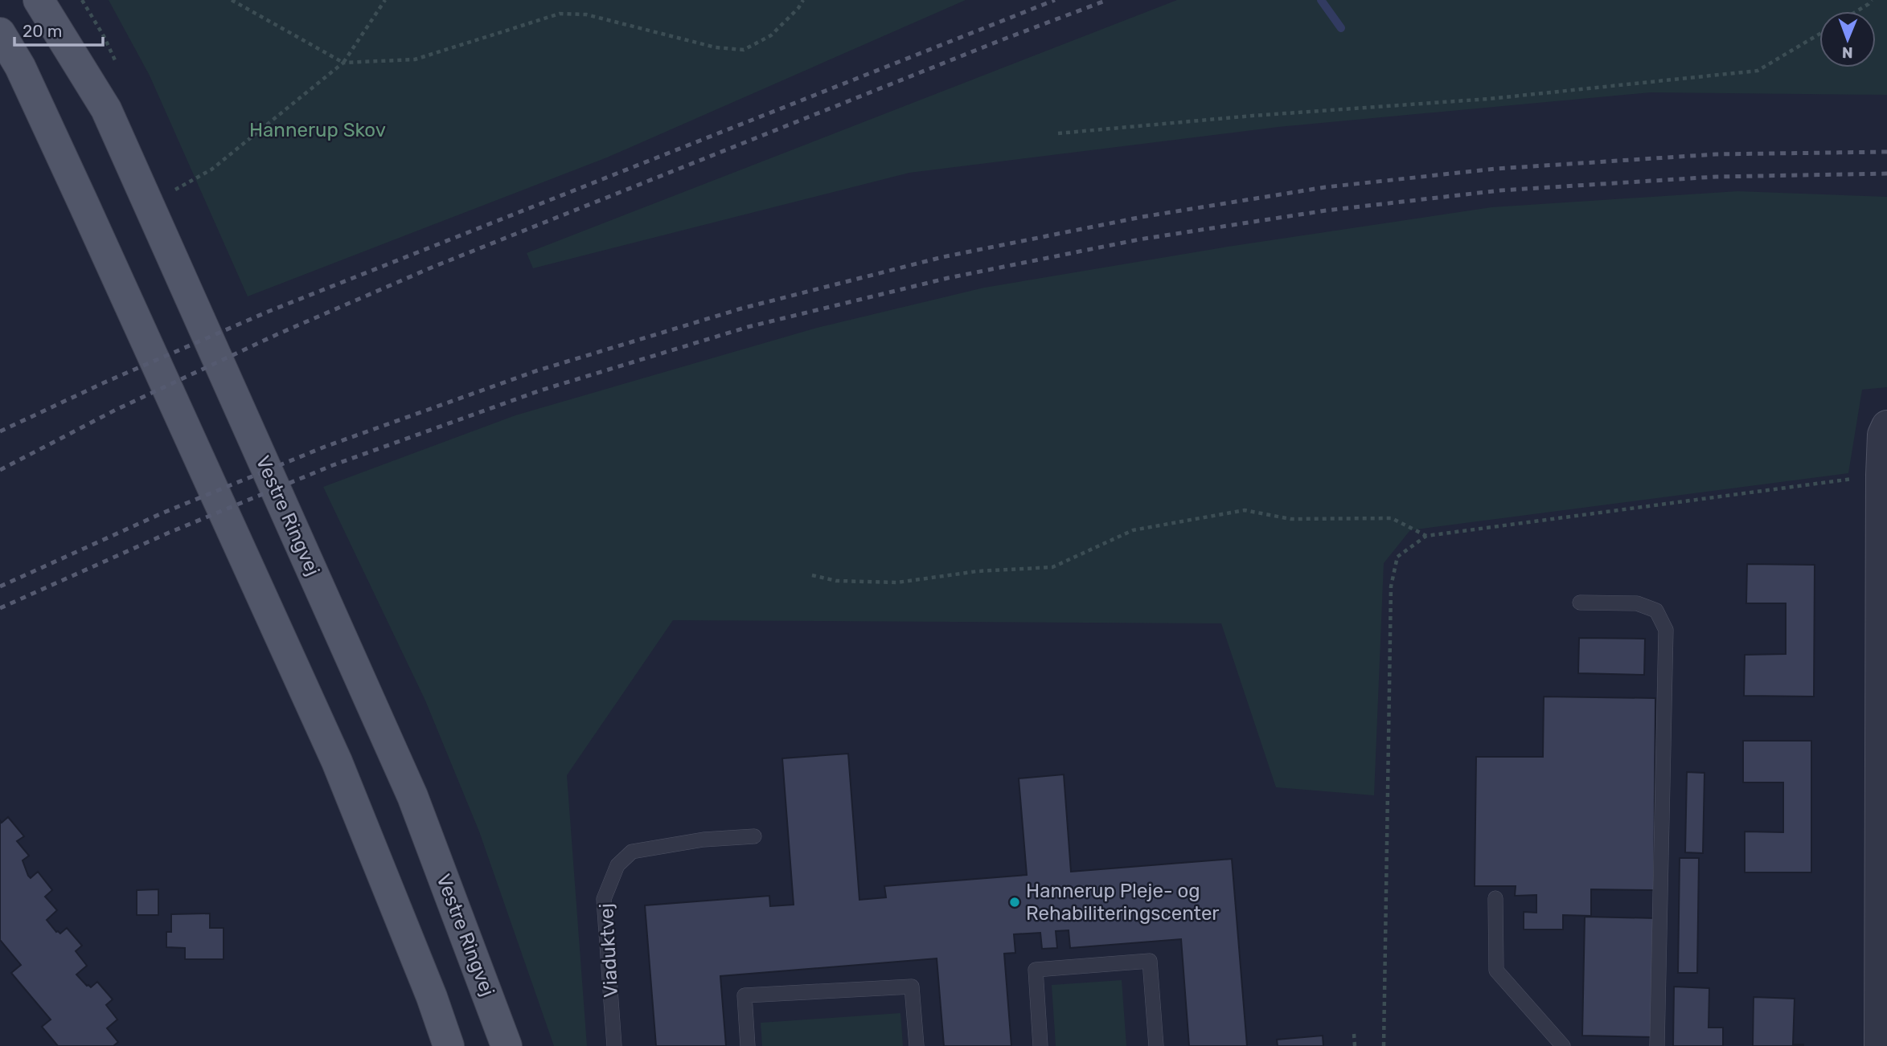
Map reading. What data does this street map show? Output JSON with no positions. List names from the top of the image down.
{
  "streets": {
    "main road": ["Vestre Ringvej"],
    "lane": ["Viaduktvej"]
  },
  "parks": ["Hannerup Skov"],
  "places": ["Hannerup Pleje- og Rehabiliteringscenter"],
  "scale_bar": "20 m",
  "north": "bottom"
}
